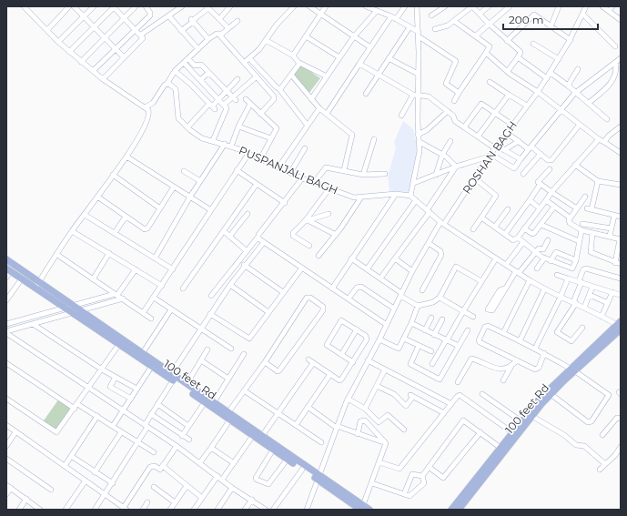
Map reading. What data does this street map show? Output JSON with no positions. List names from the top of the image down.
{
  "streets": {
    "main road": ["100 feet Rd"],
    "street": ["ROSHAN BAGH", "PUSPANJALI BAGH"]
  },
  "crossings": [
    ["ROSHAN BAGH", "100 feet Rd"]
  ],
  "scale_bar": "200 m"
}
